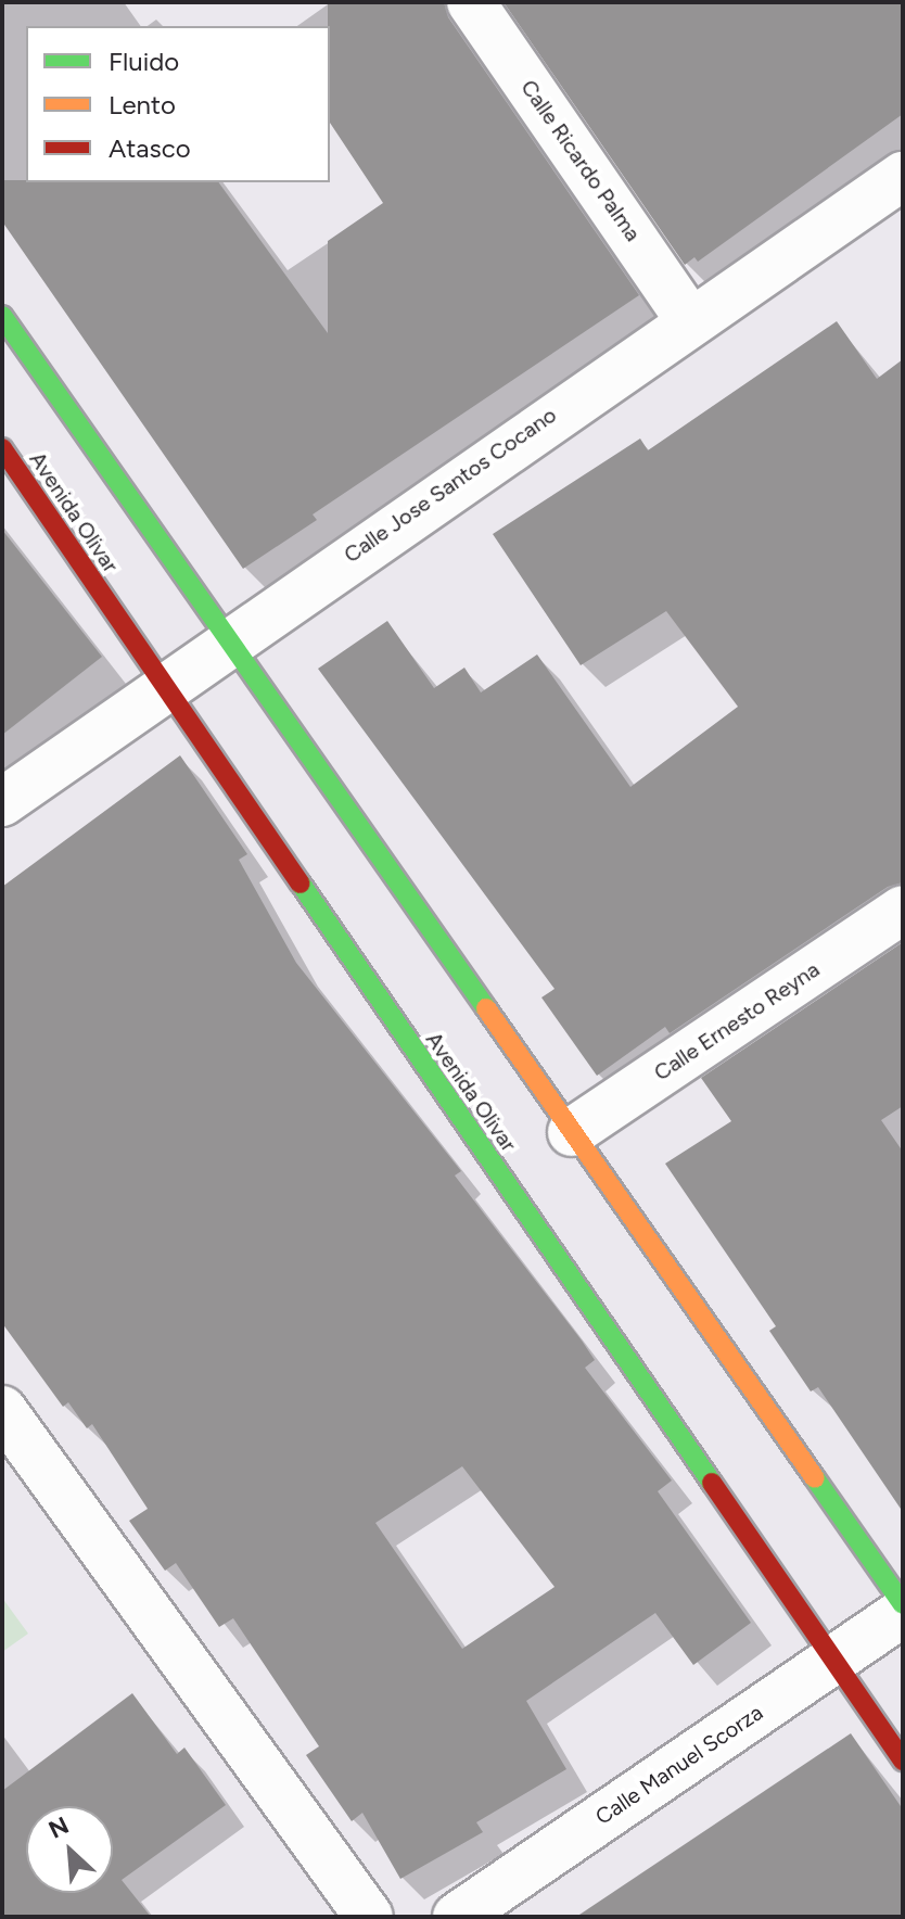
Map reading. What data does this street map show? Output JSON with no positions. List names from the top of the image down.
{
  "streets": {
    "street": [
      "Calle Ricardo Palma",
      "Calle Jose Santos Cocano",
      "Avenida Olivar",
      "Calle Ernesto Reyna",
      "Calle Manuel Scorza"
    ]
  },
  "crossings": [
    ["Calle Ricardo Palma", "Calle Jose Santos Cocano"],
    ["Calle Jose Santos Cocano", "Avenida Olivar"],
    ["Avenida Olivar", "Calle Manuel Scorza"]
  ],
  "legend": ["Fluido", "Lento", "Atasco"],
  "north": "top left"
}
